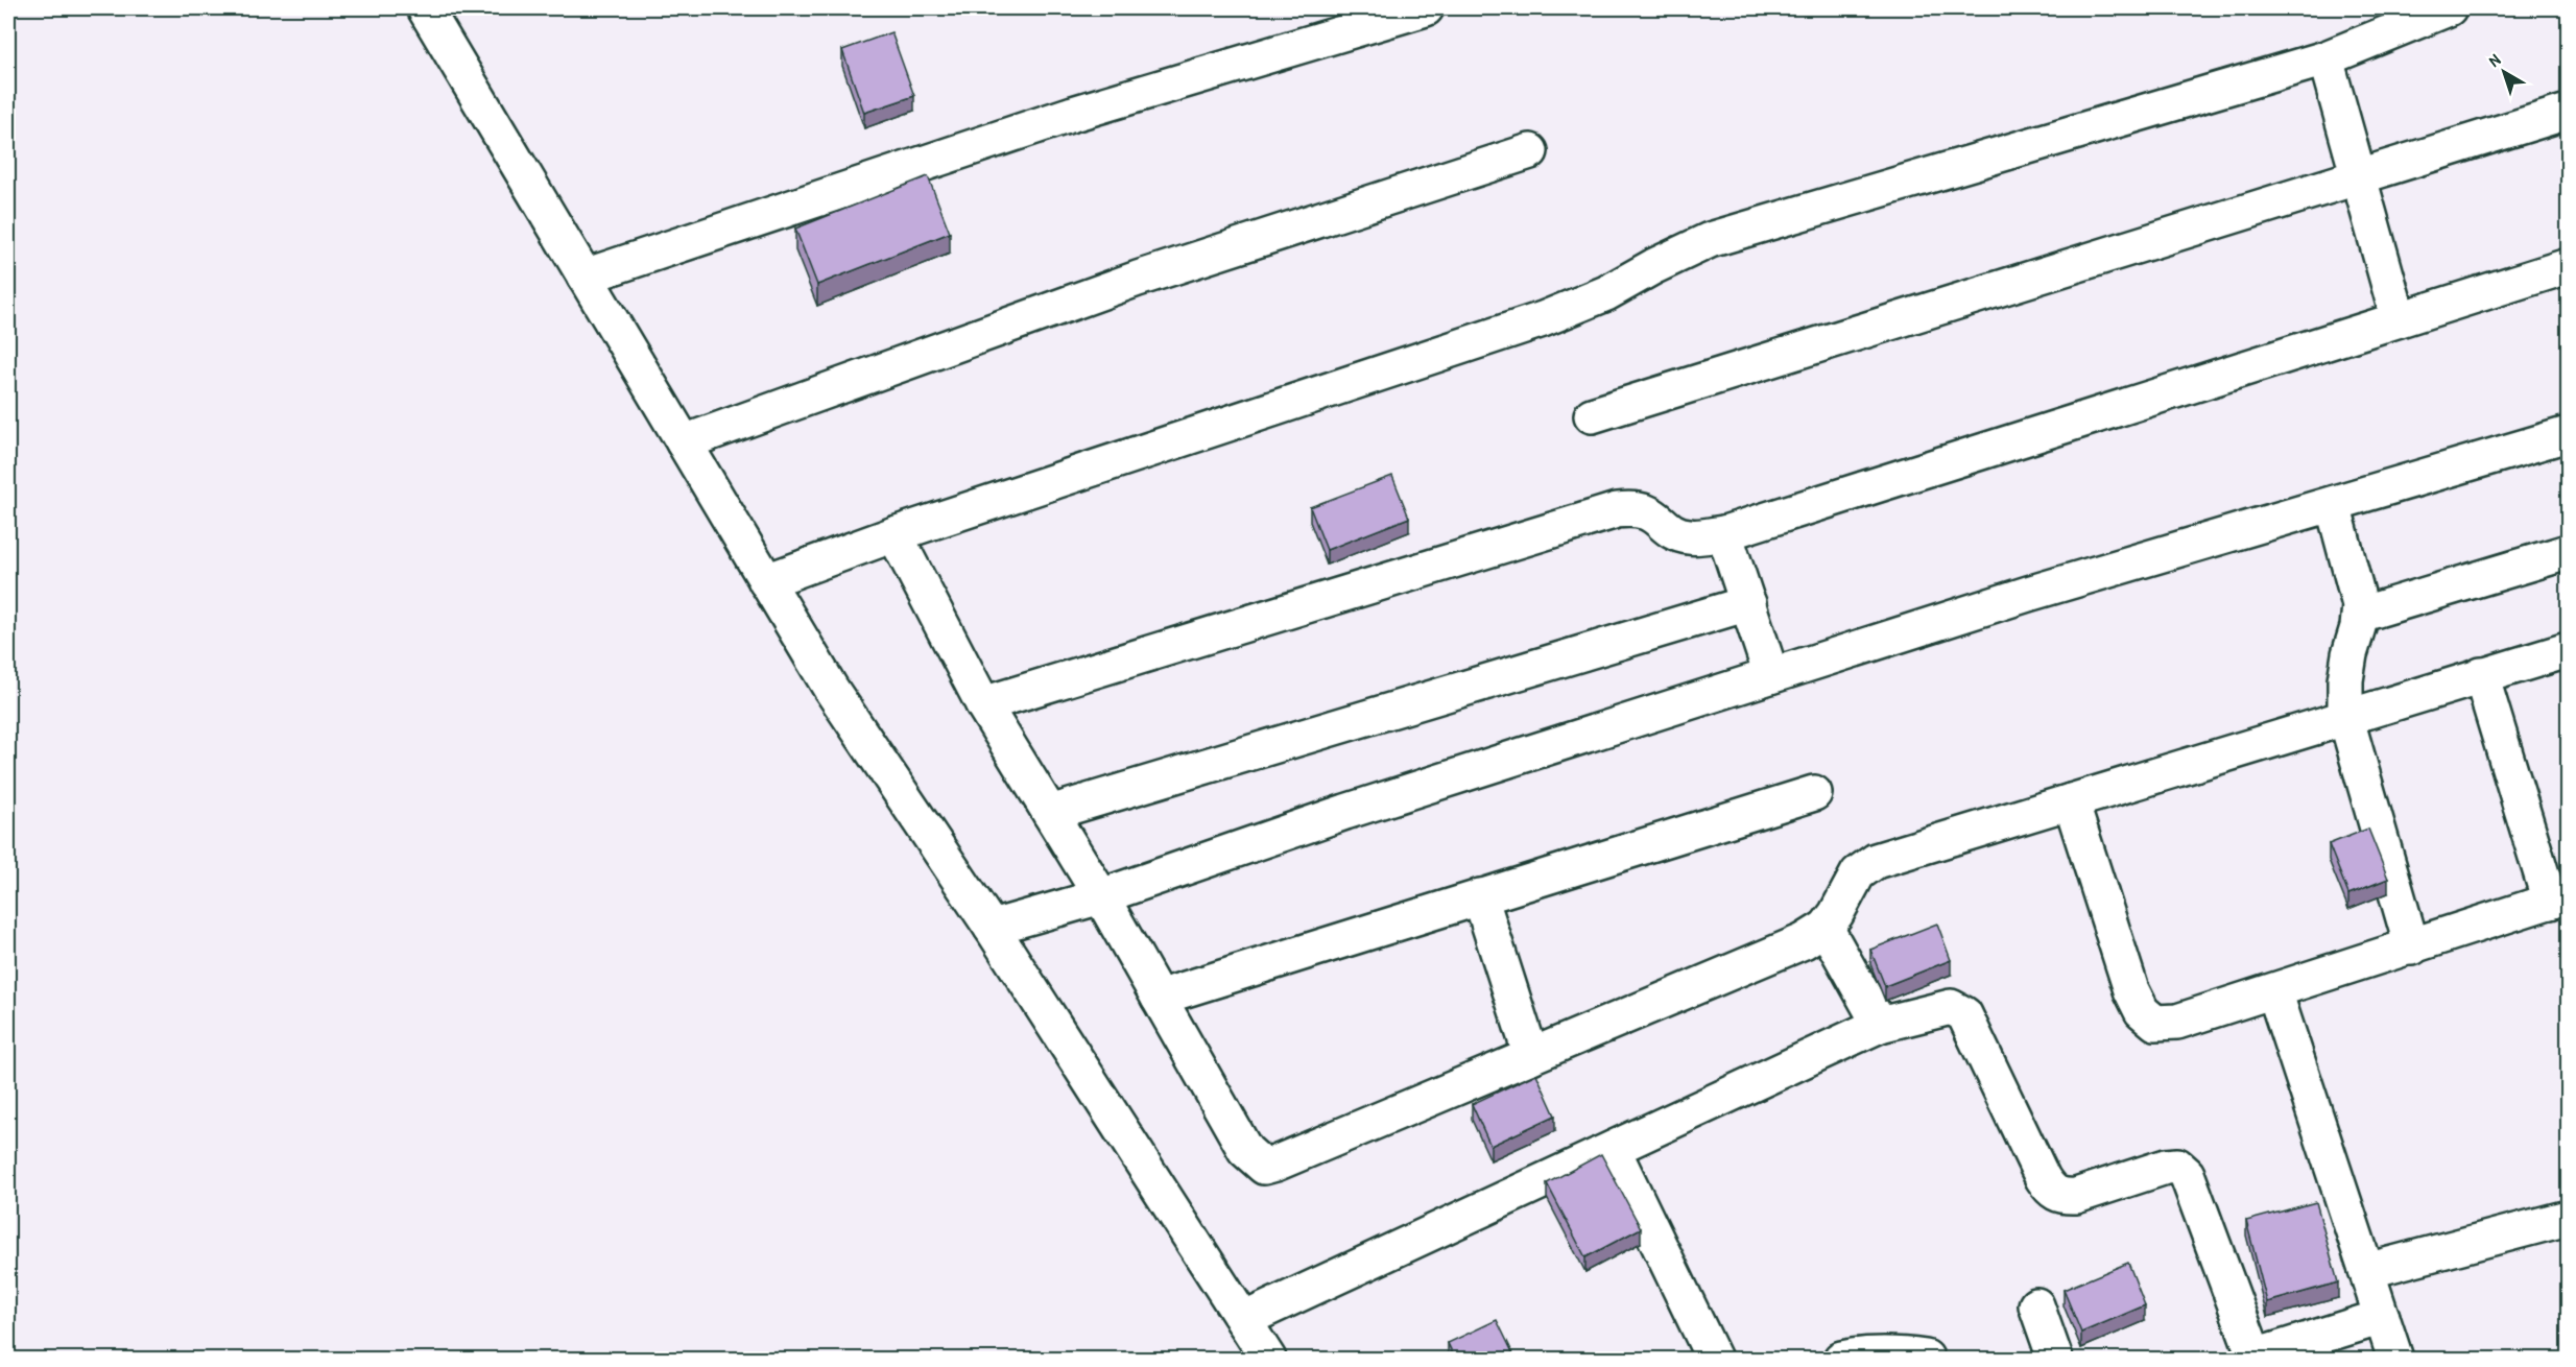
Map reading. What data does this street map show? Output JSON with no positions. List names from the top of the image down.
{
  "north": "top left"
}
